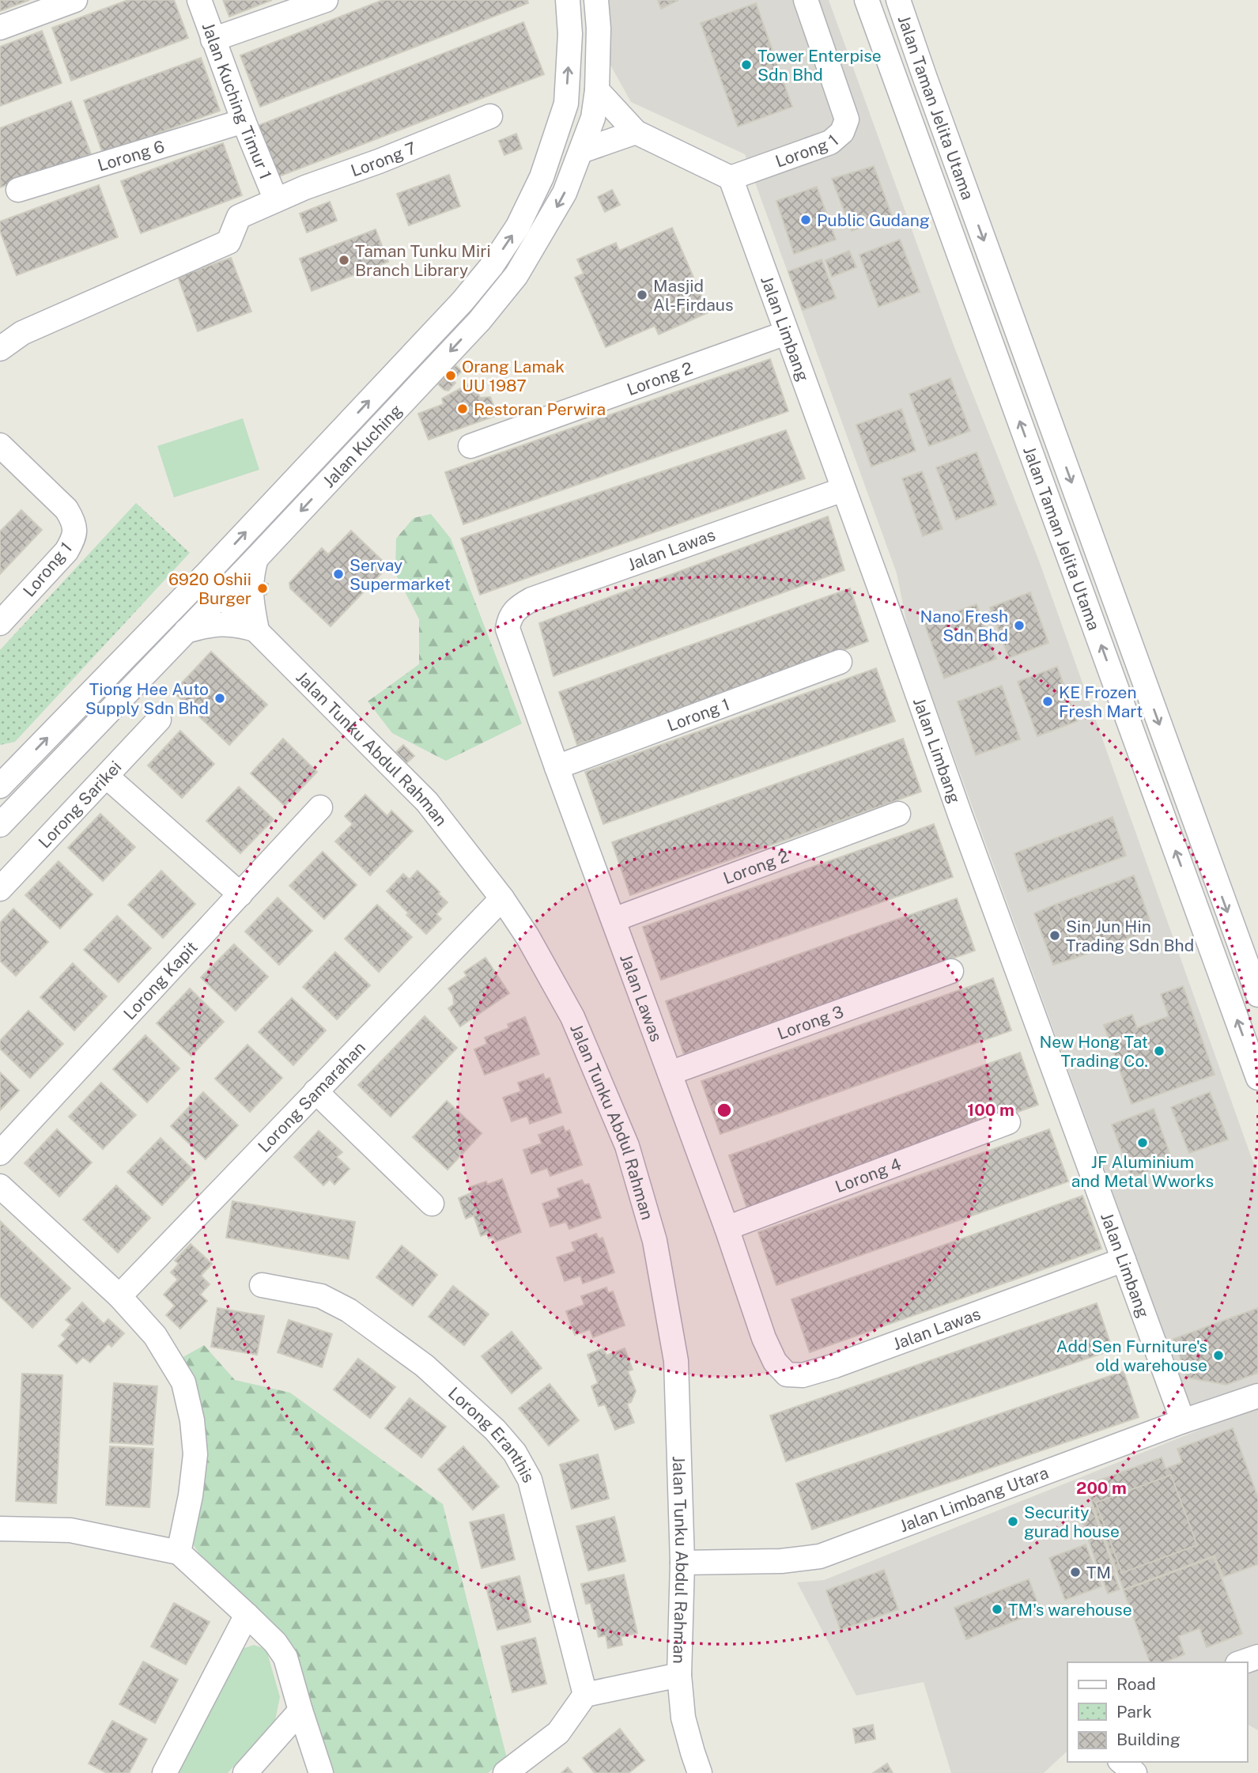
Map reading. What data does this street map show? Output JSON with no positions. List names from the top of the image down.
{
  "streets": {
    "street": [
      "Jalan Kuching Timur 1",
      "Jalan Taman Jelita Utama",
      "Lorong 1",
      "Lorong 6",
      "Lorong 7",
      "Jalan Limbang",
      "Lorong 2",
      "Jalan Kuching",
      "Jalan Lawas",
      "Jalan Tunku Abdul Rahman",
      "Lorong Sarikei",
      "Lorong Kapit",
      "Lorong 3",
      "Lorong Samarahan",
      "Lorong 4",
      "Lorong Eranthis",
      "Jalan Limbang Utara"
    ]
  },
  "crossings": [
    ["Jalan Kuching Timur 1", "Lorong 6"],
    ["Jalan Kuching Timur 1", "Lorong 7"],
    ["Lorong 1", "Jalan Limbang"],
    ["Lorong 1", "Jalan Lawas"],
    ["Jalan Limbang", "Lorong 2"],
    ["Jalan Limbang", "Jalan Lawas"],
    ["Jalan Limbang", "Jalan Limbang Utara"],
    ["Lorong 2", "Jalan Lawas"],
    ["Jalan Kuching", "Jalan Tunku Abdul Rahman"],
    ["Jalan Lawas", "Lorong 3"],
    ["Jalan Lawas", "Lorong 4"],
    ["Jalan Tunku Abdul Rahman", "Lorong Samarahan"],
    ["Jalan Tunku Abdul Rahman", "Jalan Limbang Utara"]
  ],
  "places": [
    "Tower Enterpise Sdn Bhd",
    "Public Gudang",
    "Taman Tunku Miri Branch Library",
    "Masjid Al-Firdaus",
    "Orang Lamak UU 1987",
    "Restoran Perwira",
    "Servay Supermarket",
    "6920 Oshii Burger",
    "Nano Fresh Sdn Bhd",
    "Tiong Hee Auto Supply Sdn Bhd",
    "KE Frozen Fresh Mart",
    "Sin Jun Hin Trading Sdn Bhd",
    "New Hong Tat Trading Co.",
    "JF Aluminium and Metal Wworks",
    "Add Sen Furniture's old warehouse",
    "Security gurad house",
    "TM",
    "TM's warehouse"
  ],
  "legend": ["Road", "Park", "Building"],
  "rings": ["100 m", "200 m"]
}
